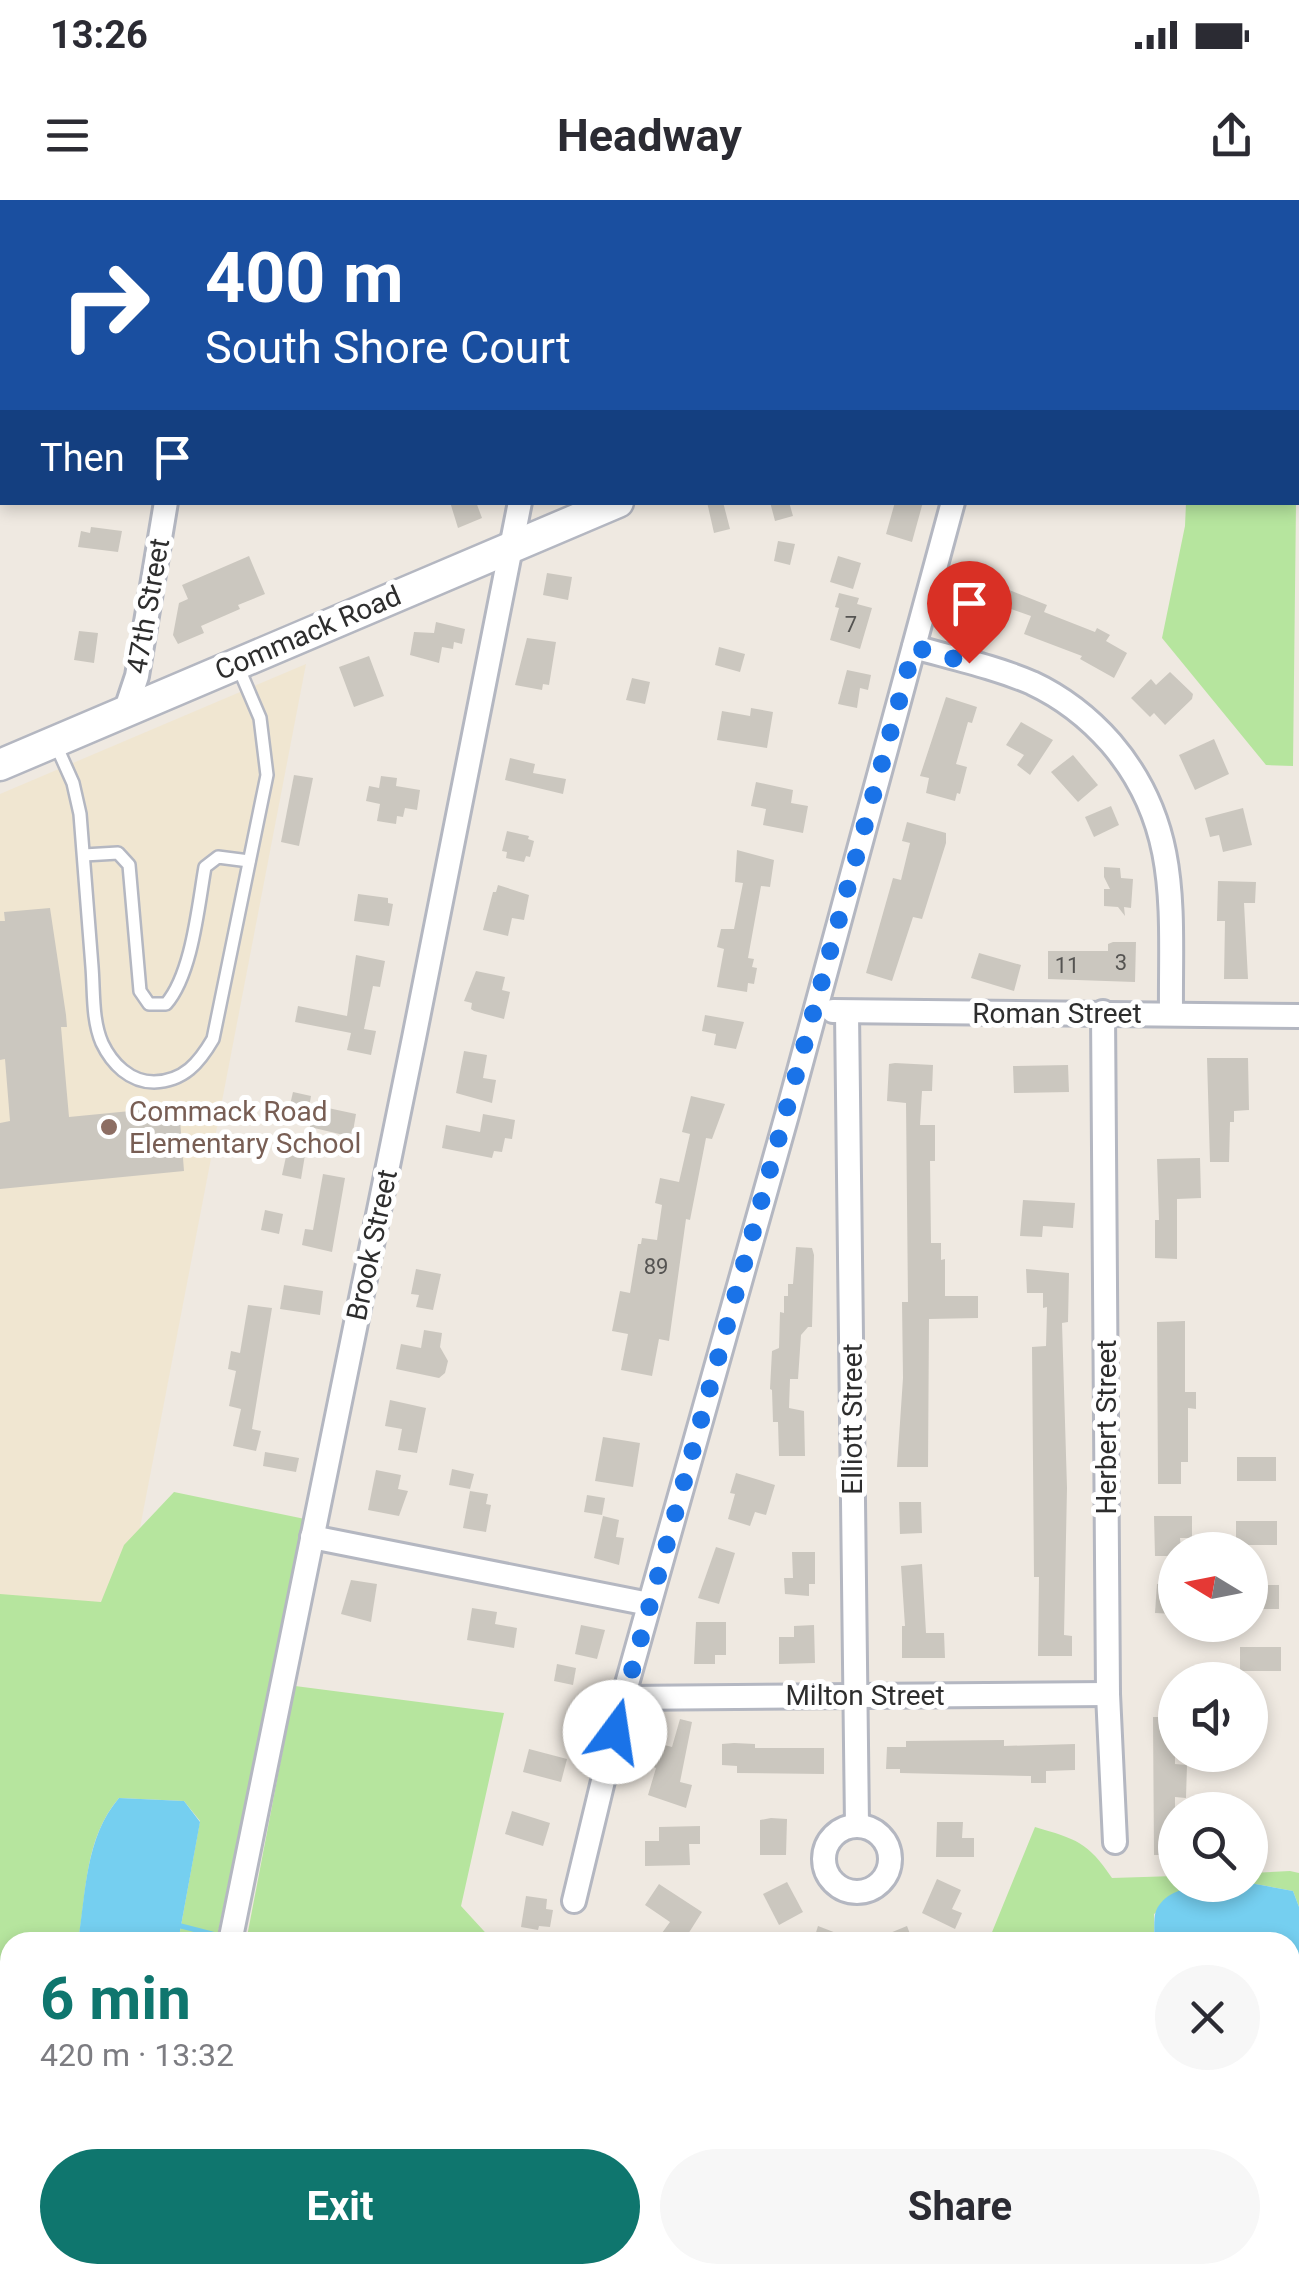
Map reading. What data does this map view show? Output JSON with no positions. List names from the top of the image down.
{
  "streets": {
    "street": [
      "47th Street",
      "Commack Road",
      "Roman Street",
      "Brook Street",
      "Elliott Street",
      "Herbert Street",
      "Milton Street"
    ]
  },
  "crossings": [
    ["47th Street", "Commack Road"],
    ["Commack Road", "Brook Street"],
    ["Roman Street", "Elliott Street"],
    ["Roman Street", "Herbert Street"],
    ["Elliott Street", "Milton Street"],
    ["Herbert Street", "Milton Street"]
  ],
  "places": ["Commack Road Elementary School"],
  "house_numbers": [
    "7",
    "3",
    "11",
    "89"
  ],
  "north": "left",
  "page": {
    "status": "13:26",
    "header": "Headway",
    "turn": ["400 m", "South Shore Court"],
    "then": "Then",
    "heading": ["6 min", "420 m · 13:32"],
    "buttons": ["Exit", "Share"]
  }
}
